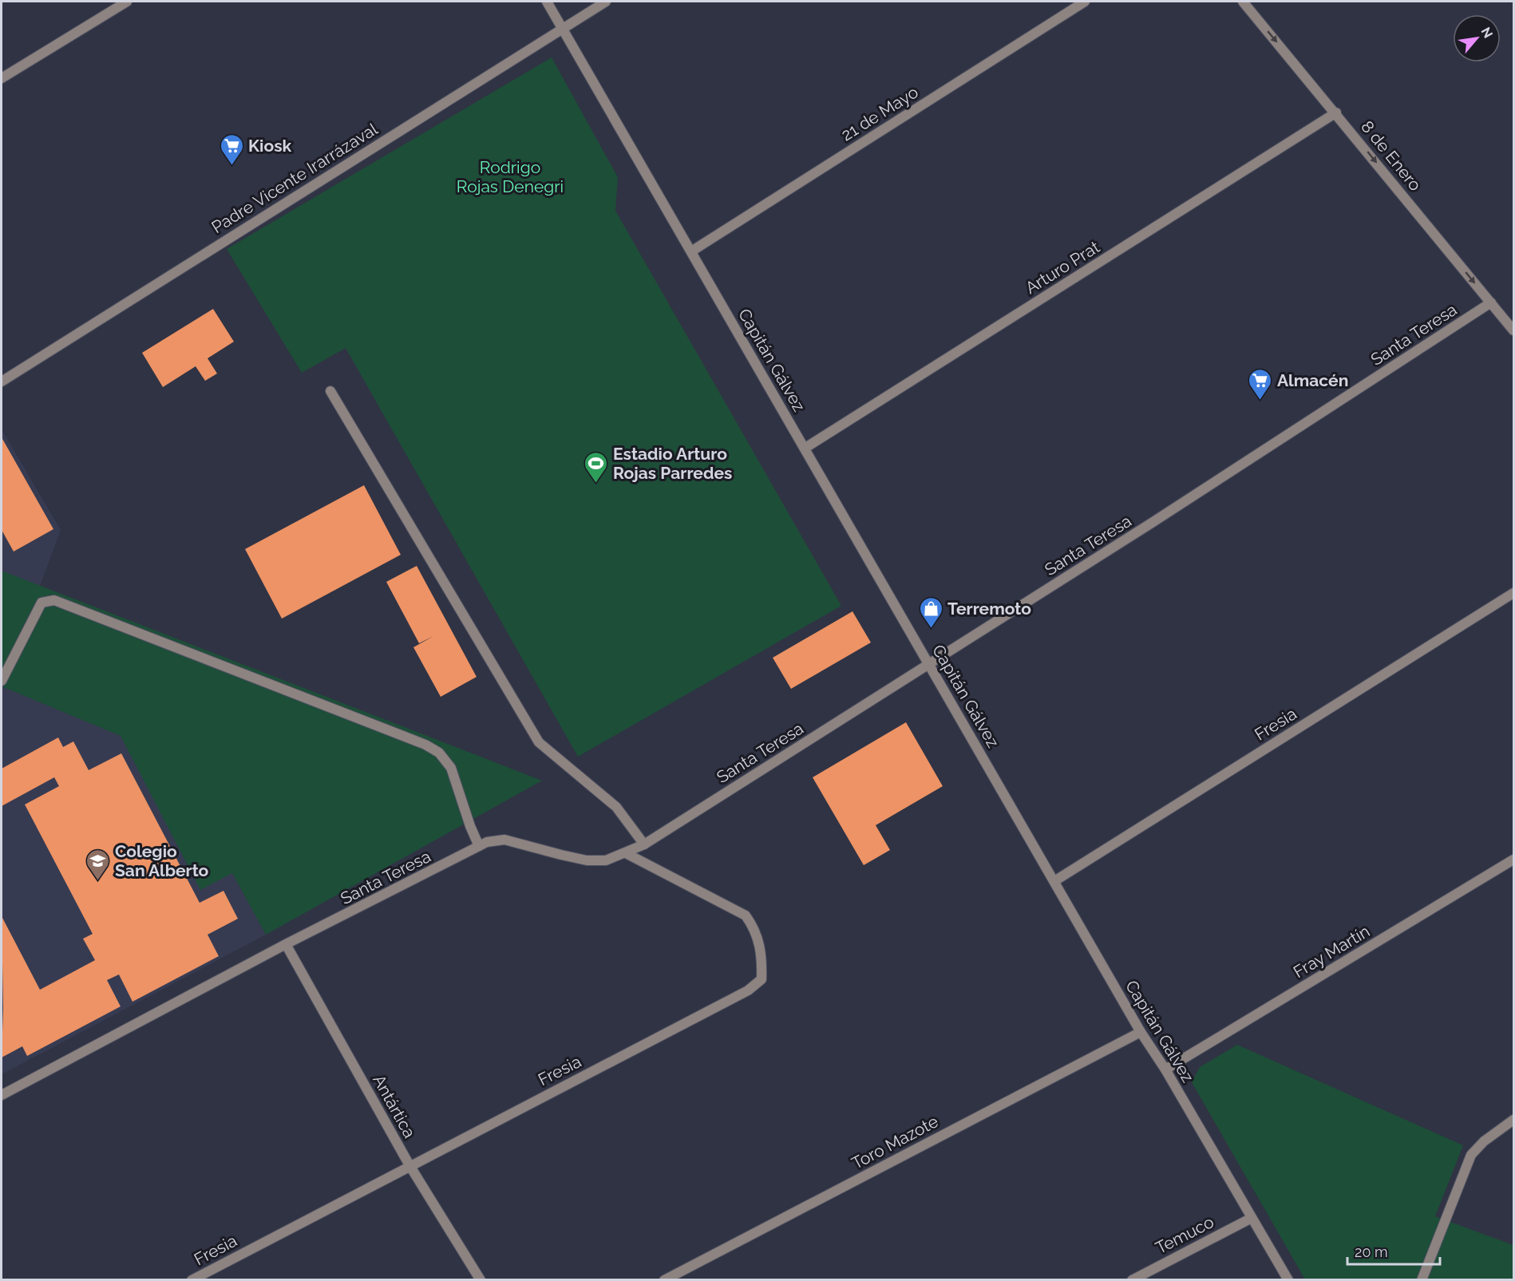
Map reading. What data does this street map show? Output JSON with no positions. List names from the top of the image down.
{
  "streets": {
    "street": [
      "21 de Mayo",
      "8 de Enero",
      "Padre Vicente Irarrázaval",
      "Arturo Prat",
      "Santa Teresa",
      "Capitán Gálvez",
      "Fresia",
      "Fray Martín",
      "Antártica",
      "Toro Mazote",
      "Temuco"
    ]
  },
  "crossings": [
    ["21 de Mayo", "Capitán Gálvez"],
    ["8 de Enero", "Arturo Prat"],
    ["8 de Enero", "Santa Teresa"],
    ["Padre Vicente Irarrázaval", "Capitán Gálvez"],
    ["Arturo Prat", "Capitán Gálvez"],
    ["Santa Teresa", "Capitán Gálvez"],
    ["Santa Teresa", "Fresia"],
    ["Santa Teresa", "Antártica"],
    ["Capitán Gálvez", "Fresia"],
    ["Capitán Gálvez", "Fray Martín"],
    ["Capitán Gálvez", "Toro Mazote"],
    ["Capitán Gálvez", "Temuco"],
    ["Fresia", "Antártica"]
  ],
  "one_way": ["8 de Enero"],
  "parks": ["Rodrigo Rojas Denegri"],
  "places": {
    "supermarket": ["Kiosk", "Almacén"],
    "sports": ["Estadio Arturo Rojas Parredes"],
    "shop": ["Terremoto"],
    "school or university": ["Colegio San Alberto"]
  },
  "scale_bar": "20 m",
  "north": "top right"
}
